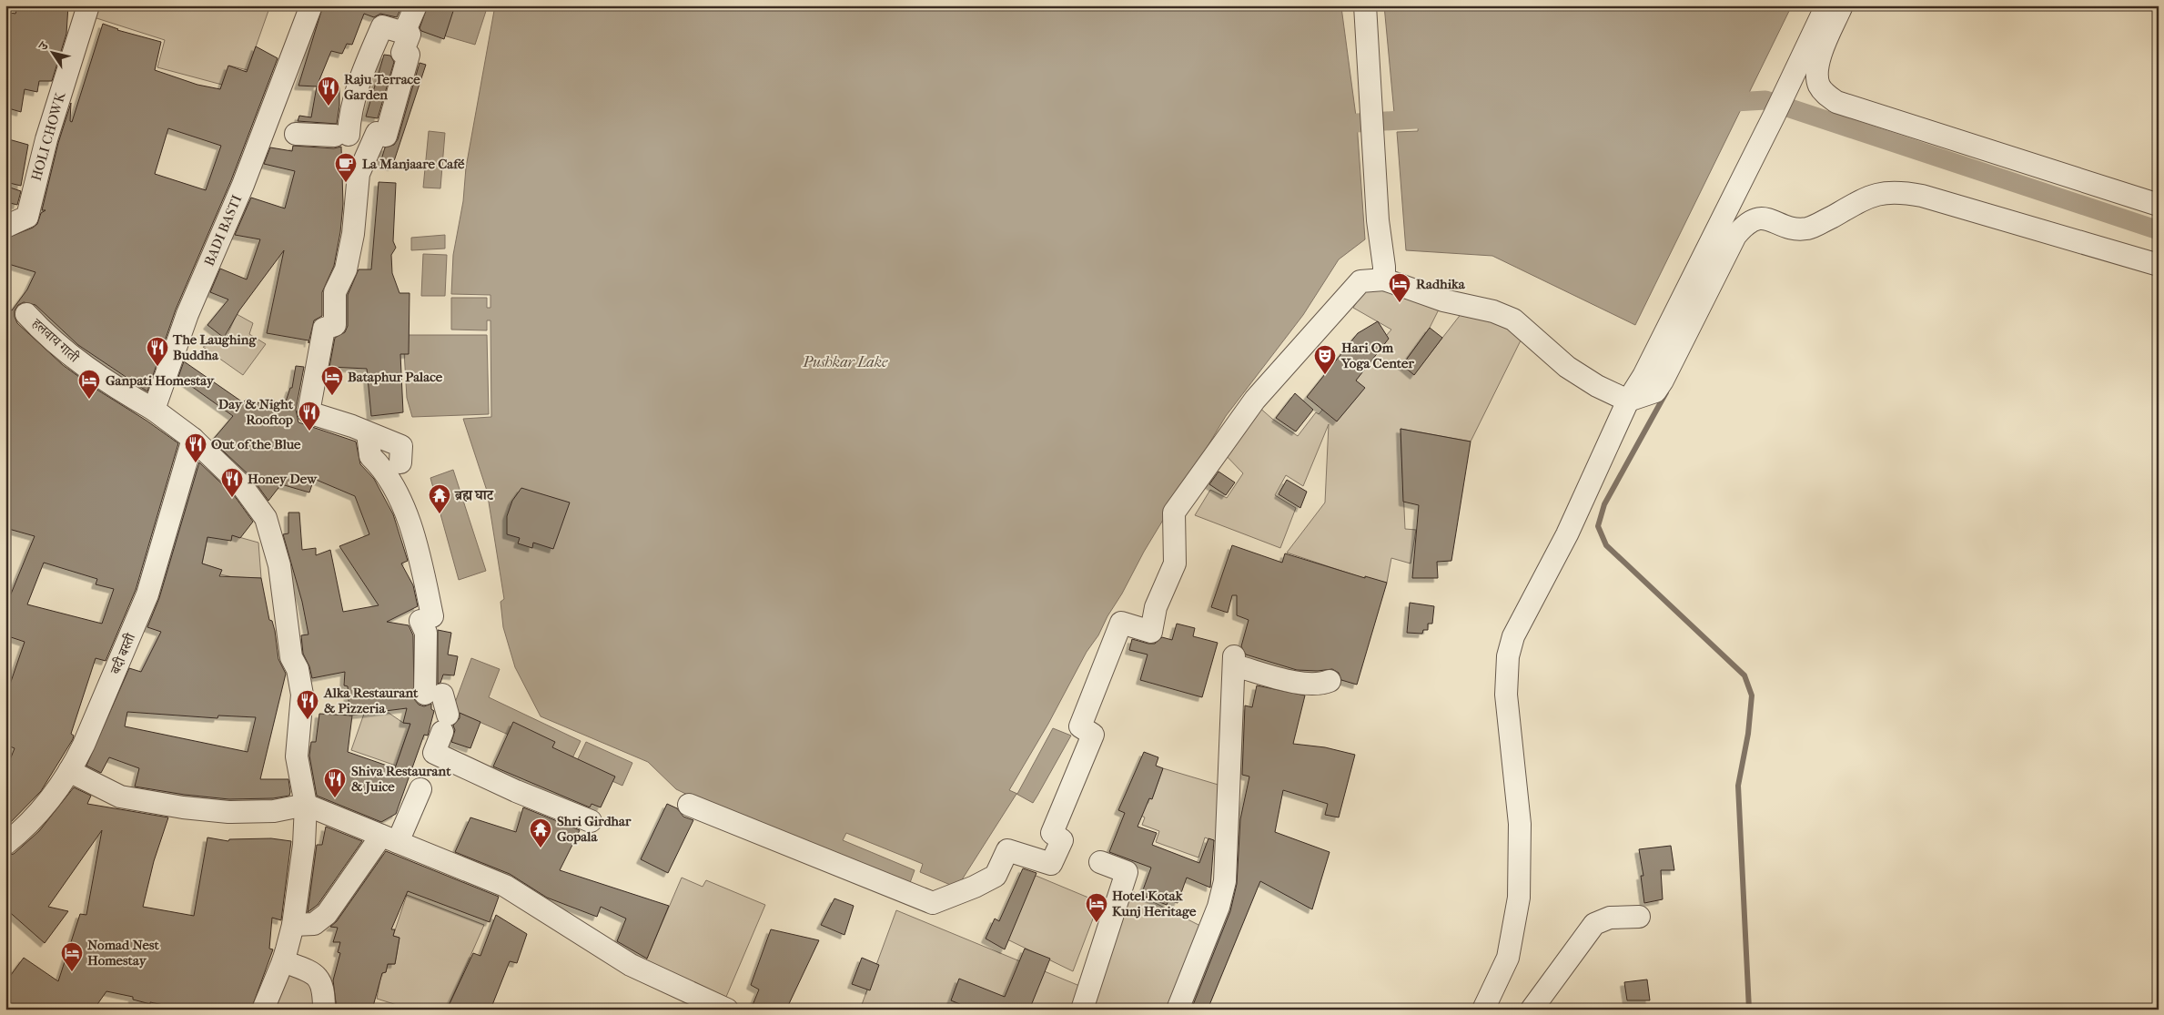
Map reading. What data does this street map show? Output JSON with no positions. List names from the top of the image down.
{
  "streets": {
    "street": [
      "HOLI CHOWK",
      "BADI BASTI",
      "हलवाय गाती",
      "बदी बस्ती"
    ]
  },
  "crossings": [
    ["BADI BASTI", "हलवाय गाती"]
  ],
  "water": ["Pushkar Lake"],
  "places": {
    "restaurant": [
      "Raju Terrace Garden",
      "The Laughing Buddha",
      "Day & Night Rooftop",
      "Out of the Blue",
      "Honey Dew",
      "Alka Restaurant & Pizzeria",
      "Shiva Restaurant & Juice"
    ],
    "cafe": ["La Manjaare Café"],
    "hotel": [
      "Radhika",
      "Bataphur Palace",
      "Ganpati Homestay",
      "Hotel Kotak Kunj Heritage",
      "Nomad Nest Homestay"
    ],
    "theatre": ["Hari Om Yoga Center"],
    "temple": ["ब्रह्म घाट", "Shri Girdhar Gopala"]
  },
  "north": "top left"
}
